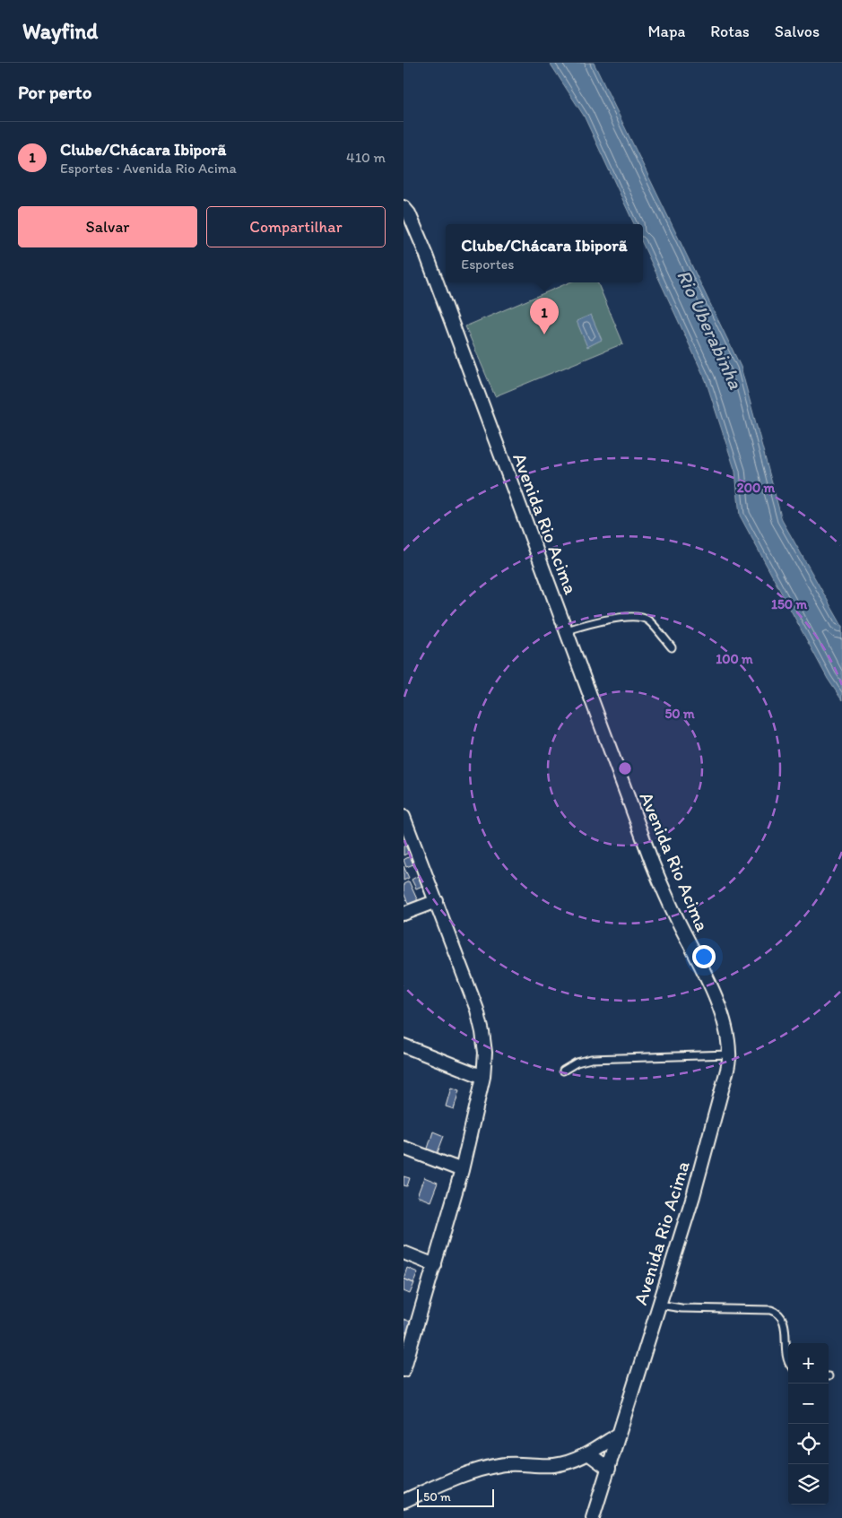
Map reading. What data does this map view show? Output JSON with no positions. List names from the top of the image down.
{
  "streets": {
    "street": ["Avenida Rio Acima"]
  },
  "water": ["Rio Uberabinha"],
  "scale_bar": "50 m",
  "page": {
    "header": "Wayfind",
    "nav": ["Mapa", "Rotas", "Salvos"],
    "heading": "Por perto",
    "list": [
      {
        "mark": "1",
        "name": "Clube/Chácara Ibiporã",
        "note": "Esportes · Avenida Rio Acima",
        "value": "410 m"
      }
    ],
    "buttons": ["Salvar", "Compartilhar"],
    "popup": ["Clube/Chácara Ibiporã", "Esportes"],
    "pins": "1",
    "map_buttons": ["+", "−"],
    "scale": "50 m"
  },
  "rings": [
    "200 m",
    "150 m",
    "100 m",
    "50 m"
  ]
}
